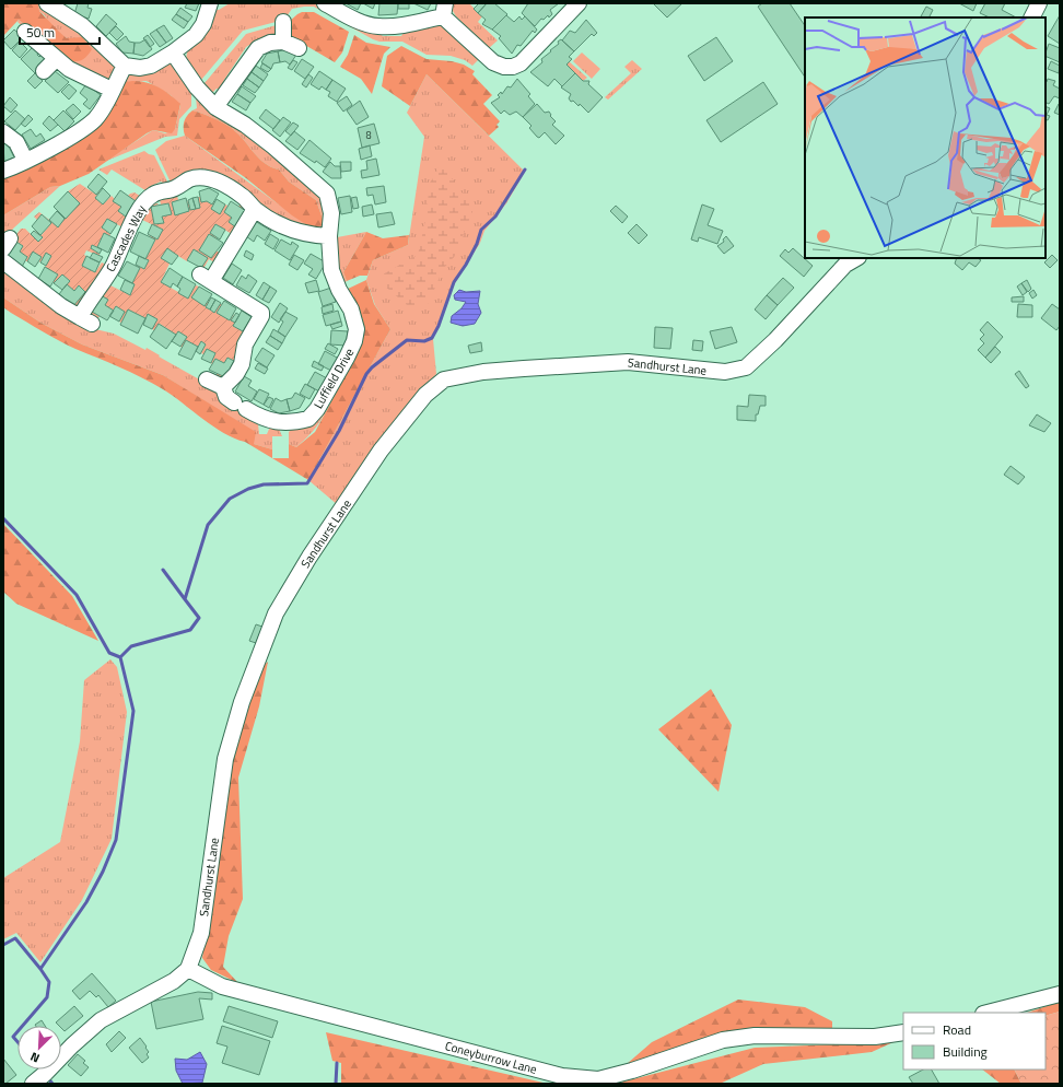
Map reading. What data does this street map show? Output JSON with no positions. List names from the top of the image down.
{
  "streets": {
    "street": [
      "Cascades Way",
      "Sandhurst Lane",
      "Luffield Drive",
      "Coneyburrow Lane"
    ]
  },
  "crossings": [
    ["Cascades Way", "Luffield Drive"],
    ["Sandhurst Lane", "Coneyburrow Lane"]
  ],
  "house_numbers": ["8"],
  "legend": ["Road", "Building"],
  "scale_bar": "50 m",
  "north": "bottom left"
}
